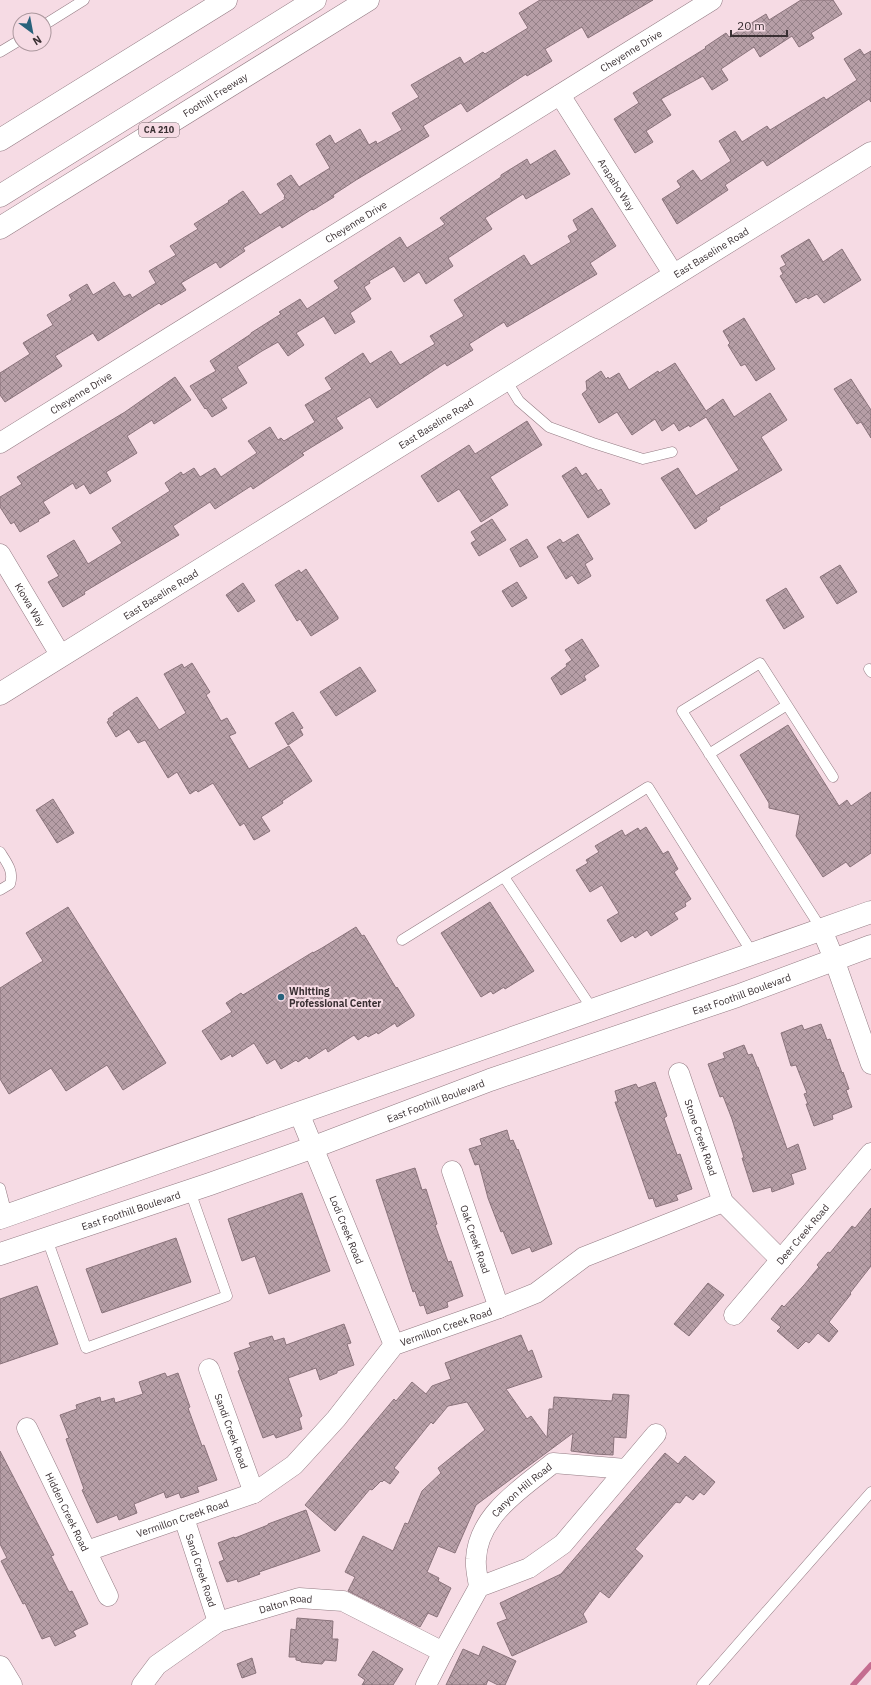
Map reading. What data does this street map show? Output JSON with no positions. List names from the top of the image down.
{
  "streets": {
    "main road": [
      "Foothill Freeway",
      "CA 210",
      "East Baseline Road",
      "East Foothill Boulevard"
    ],
    "street": [
      "Cheyenne Drive",
      "Arapaho Way",
      "Kiowa Way",
      "Stone Creek Road",
      "Lodi Creek Road",
      "Deer Creek Road",
      "Oak Creek Road",
      "Vermillon Creek Road",
      "Sandi Creek Road",
      "Canyon Hill Road",
      "Hidden Creek Road",
      "Sand Creek Road",
      "Dalton Road"
    ]
  },
  "crossings": [
    ["Cheyenne Drive", "Arapaho Way"],
    ["Arapaho Way", "East Baseline Road"],
    ["East Baseline Road", "Kiowa Way"],
    ["East Foothill Boulevard", "Lodi Creek Road"],
    ["Stone Creek Road", "Vermillon Creek Road"],
    ["Lodi Creek Road", "Vermillon Creek Road"],
    ["Oak Creek Road", "Vermillon Creek Road"],
    ["Vermillon Creek Road", "Sandi Creek Road"],
    ["Vermillon Creek Road", "Hidden Creek Road"],
    ["Vermillon Creek Road", "Sand Creek Road"],
    ["Sand Creek Road", "Dalton Road"]
  ],
  "places": ["Whitting Professional Center"],
  "scale_bar": "20 m",
  "north": "bottom right"
}
